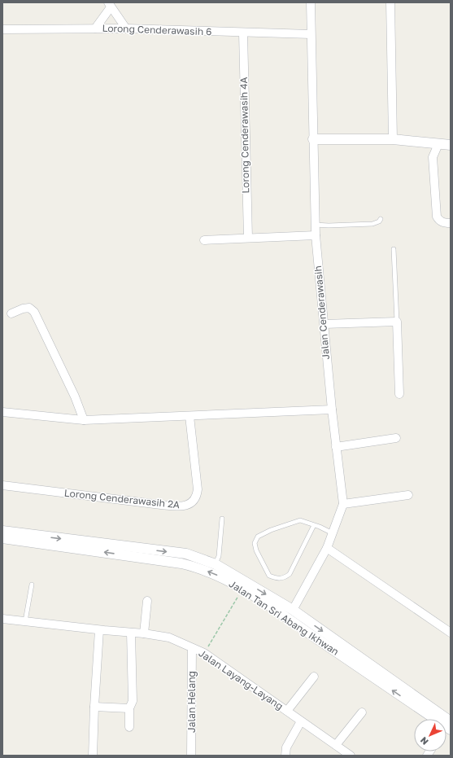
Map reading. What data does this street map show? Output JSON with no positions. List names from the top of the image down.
{
  "streets": {
    "street": [
      "Lorong Cenderawasih 6",
      "Lorong Cenderawasih 4A",
      "Jalan Cenderawasih",
      "Lorong Cenderawasih 2A",
      "Jalan Tan Sri Abang Ikhwan",
      "Jalan Layang-Layang",
      "Jalan Helang"
    ]
  },
  "crossings": [
    ["Lorong Cenderawasih 6", "Lorong Cenderawasih 4A"],
    ["Lorong Cenderawasih 6", "Jalan Cenderawasih"],
    ["Jalan Cenderawasih", "Jalan Tan Sri Abang Ikhwan"],
    ["Jalan Layang-Layang", "Jalan Helang"]
  ],
  "north": "bottom left"
}
